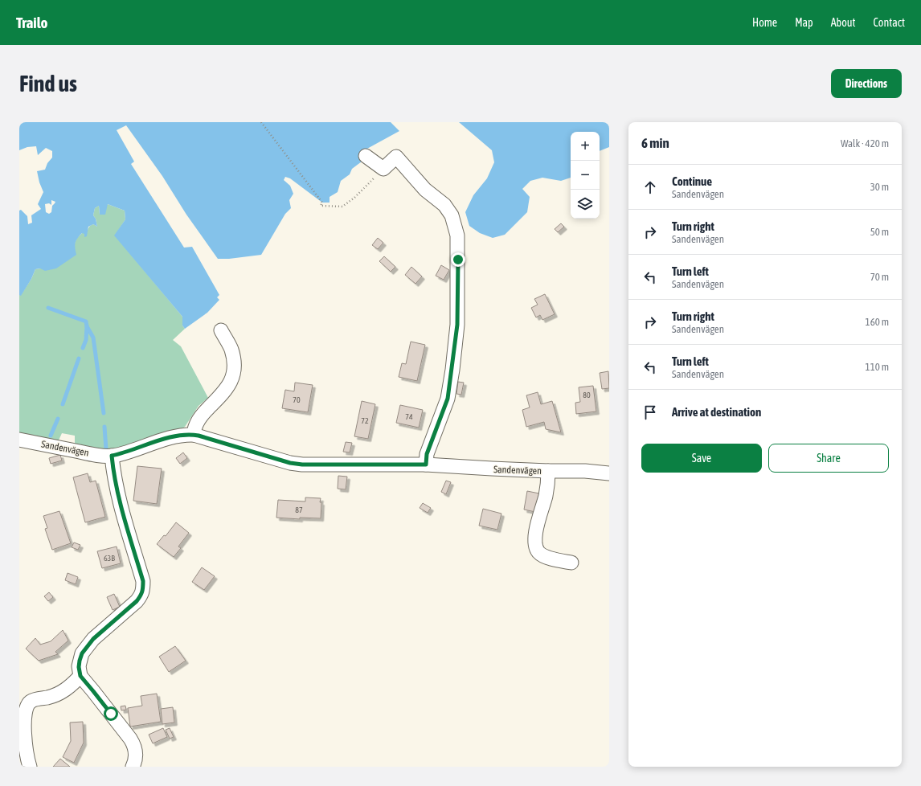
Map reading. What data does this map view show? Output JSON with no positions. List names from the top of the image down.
{
  "streets": {
    "street": ["Sandenvägen"]
  },
  "house_numbers": [
    "80",
    "70",
    "74",
    "72",
    "87",
    "63B"
  ],
  "page": {
    "header": "Trailo",
    "nav": [
      "Home",
      "Map",
      "About",
      "Contact"
    ],
    "buttons": [
      "Directions",
      ["Save", "Share"]
    ],
    "title": "Find us",
    "heading": ["6 min", "Walk · 420 m"],
    "map_buttons": ["+", "−"],
    "list": [
      ["Continue", "Sandenvägen", "30 m"],
      ["Turn right", "Sandenvägen", "50 m"],
      ["Turn left", "Sandenvägen", "70 m"],
      ["Turn right", "Sandenvägen", "160 m"],
      ["Turn left", "Sandenvägen", "110 m"],
      "Arrive at destination"
    ]
  }
}
